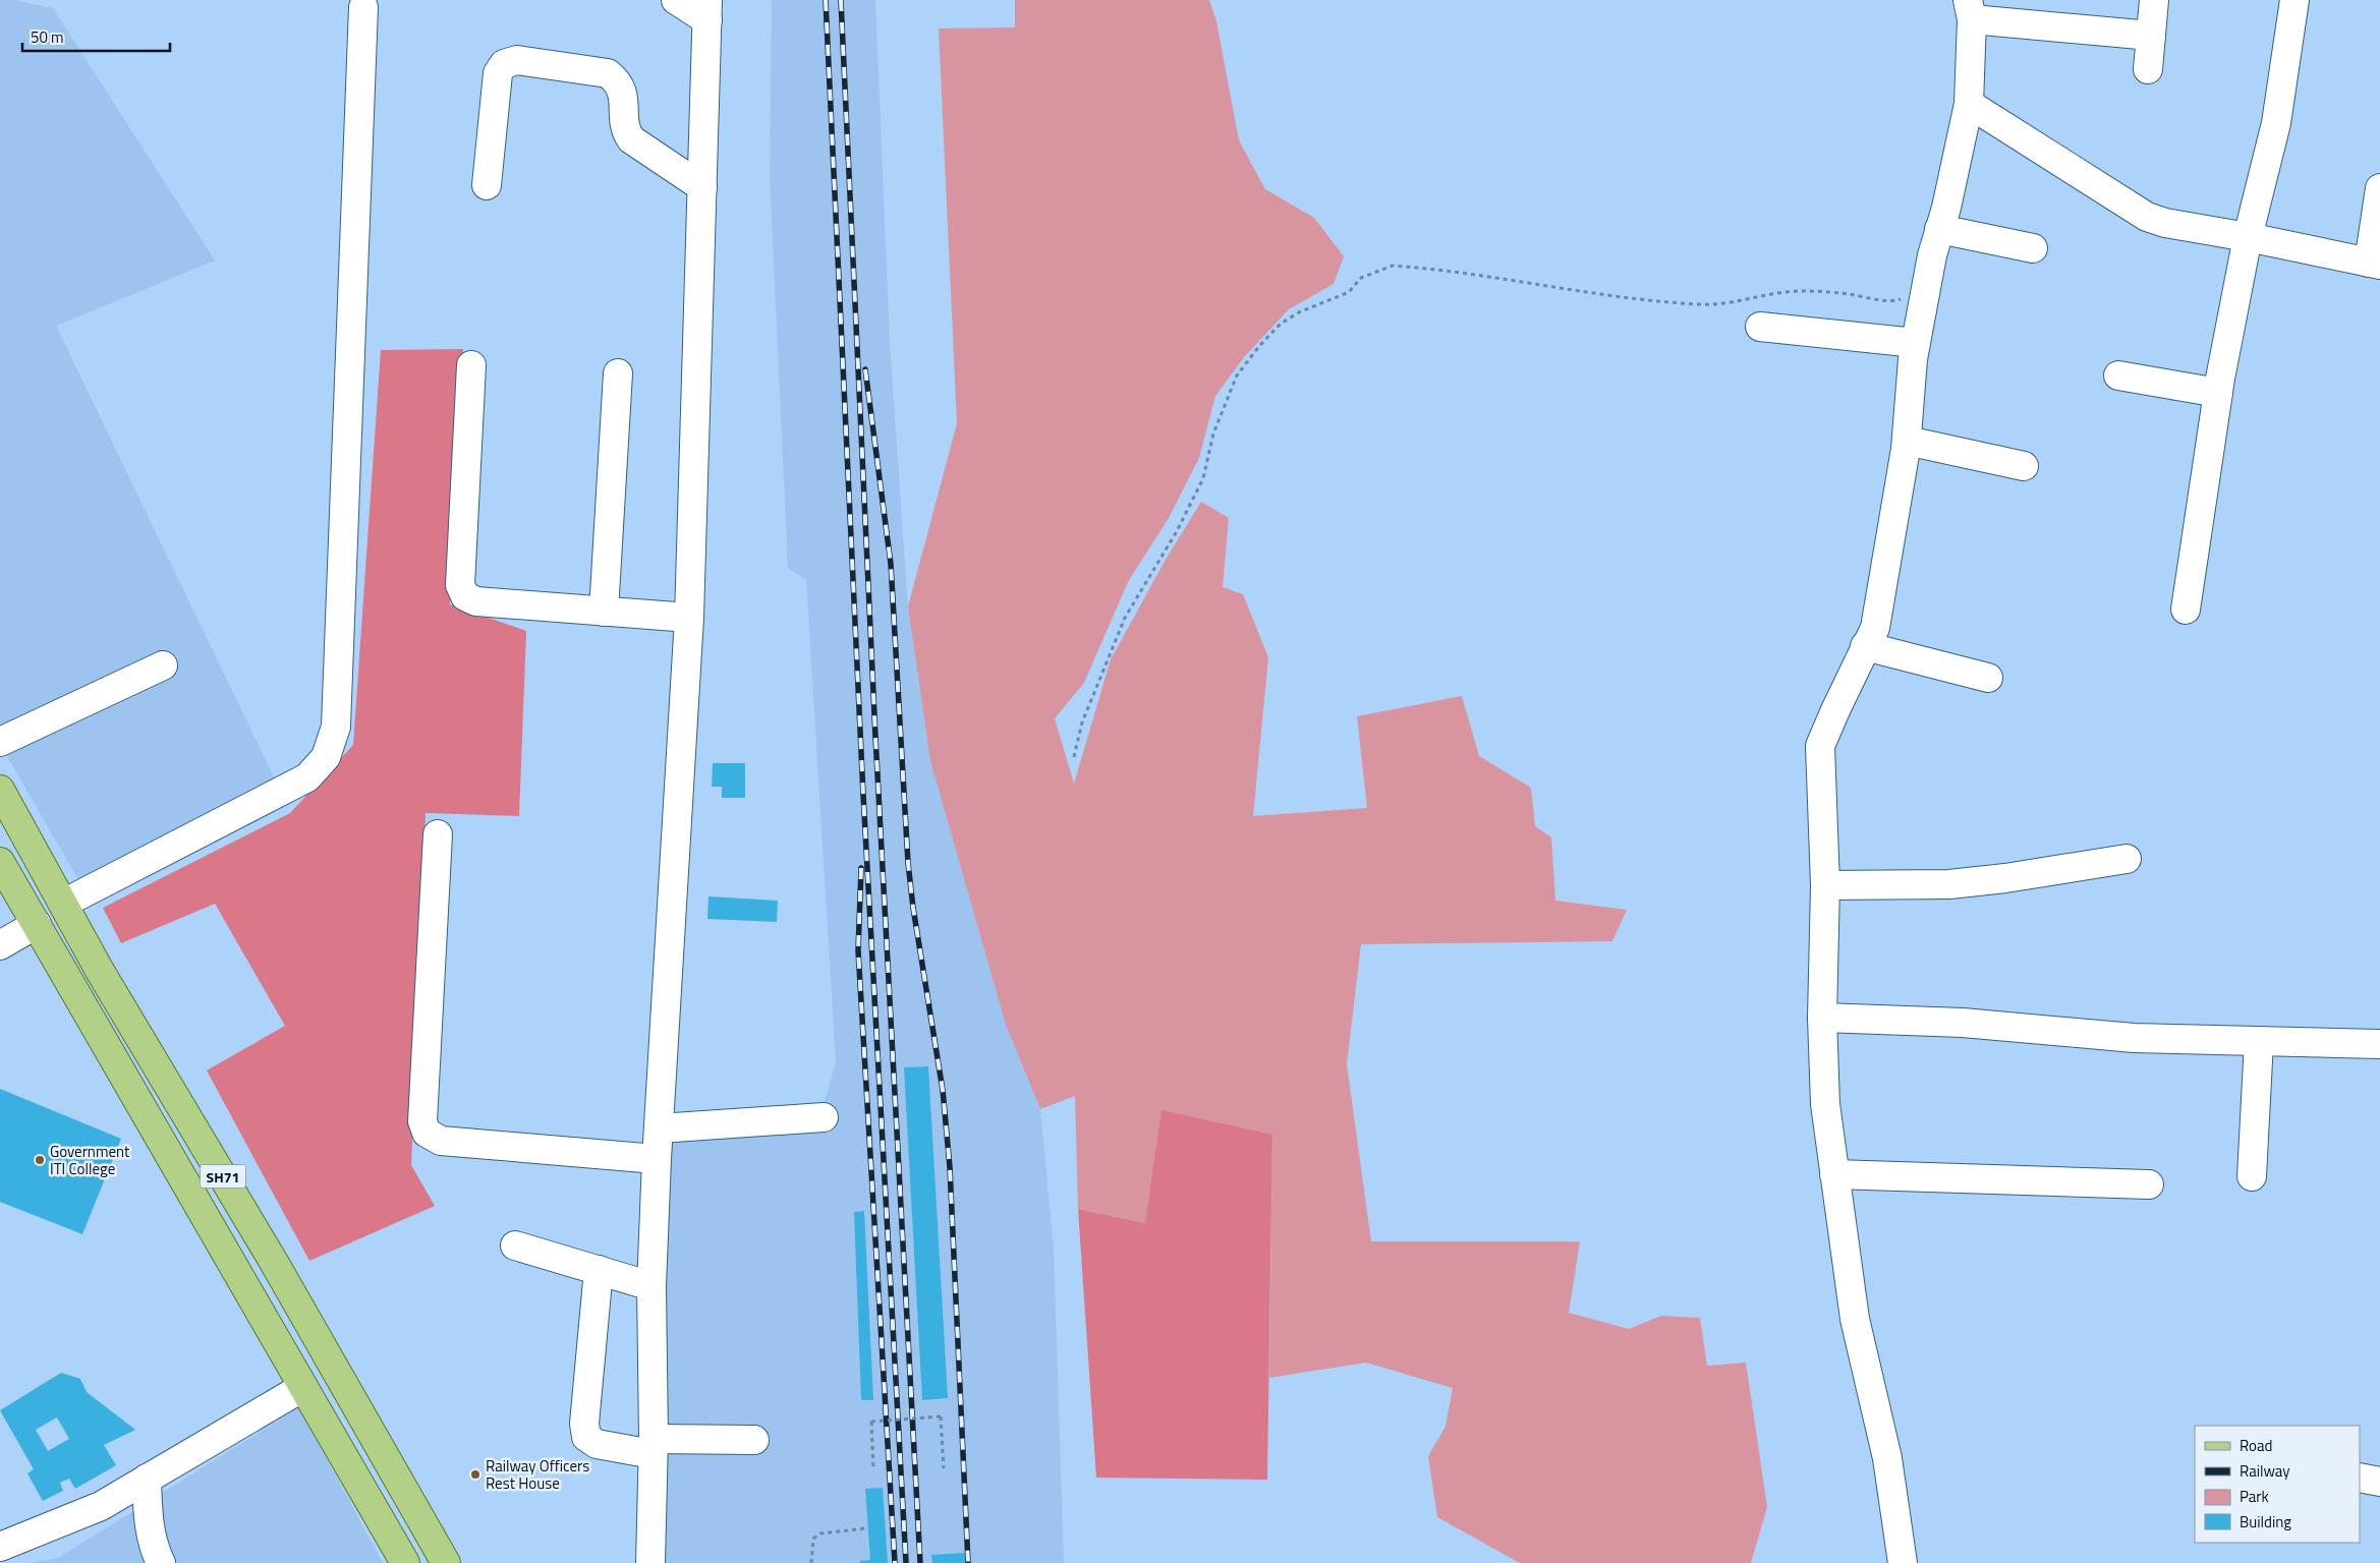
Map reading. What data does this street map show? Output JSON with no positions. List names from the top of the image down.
{
  "streets": {
    "main road": ["SH71"]
  },
  "places": ["Government ITI College", "Railway Officers Rest House"],
  "legend": [
    "Road",
    "Railway",
    "Park",
    "Building"
  ],
  "scale_bar": "50 m"
}
